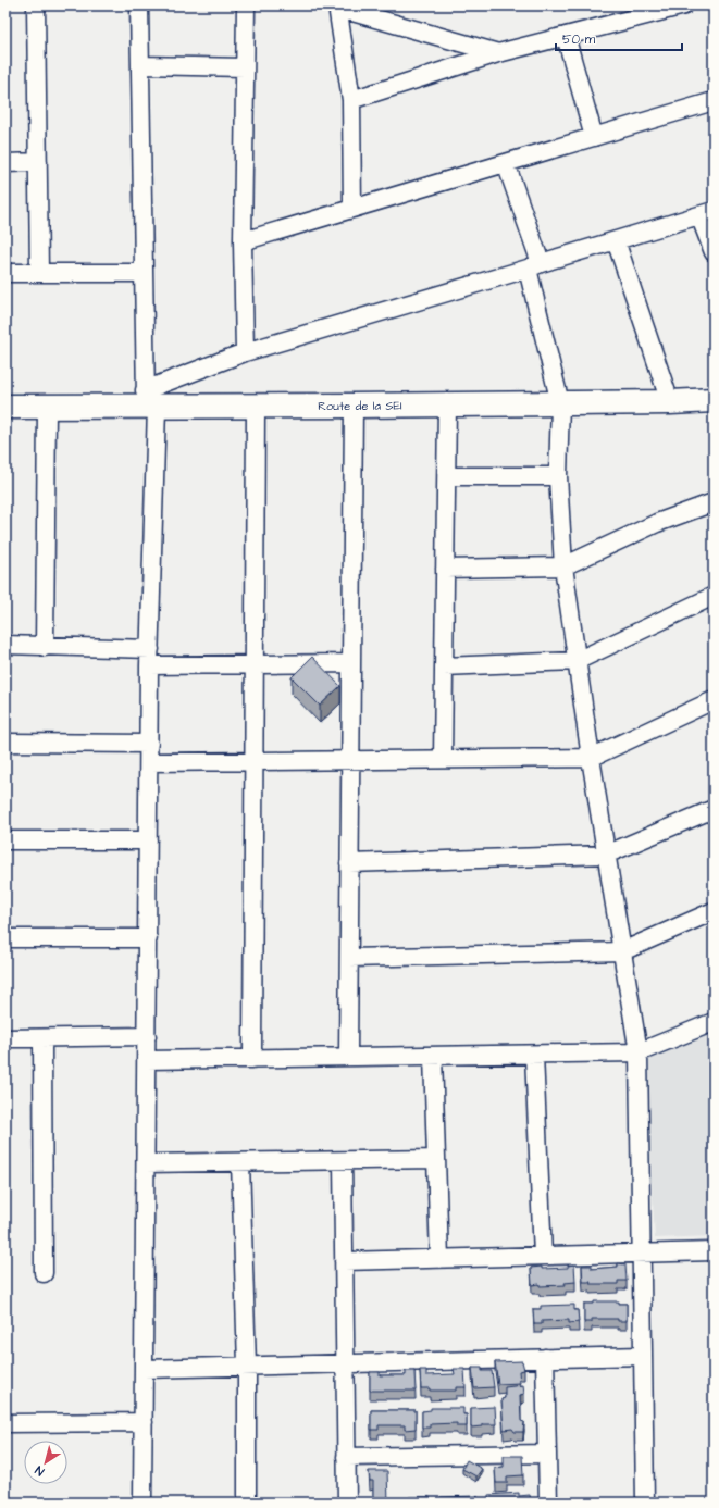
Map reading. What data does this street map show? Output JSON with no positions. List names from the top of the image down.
{
  "streets": {
    "street": ["Route de la SEI"]
  },
  "scale_bar": "50 m",
  "north": "bottom left"
}
